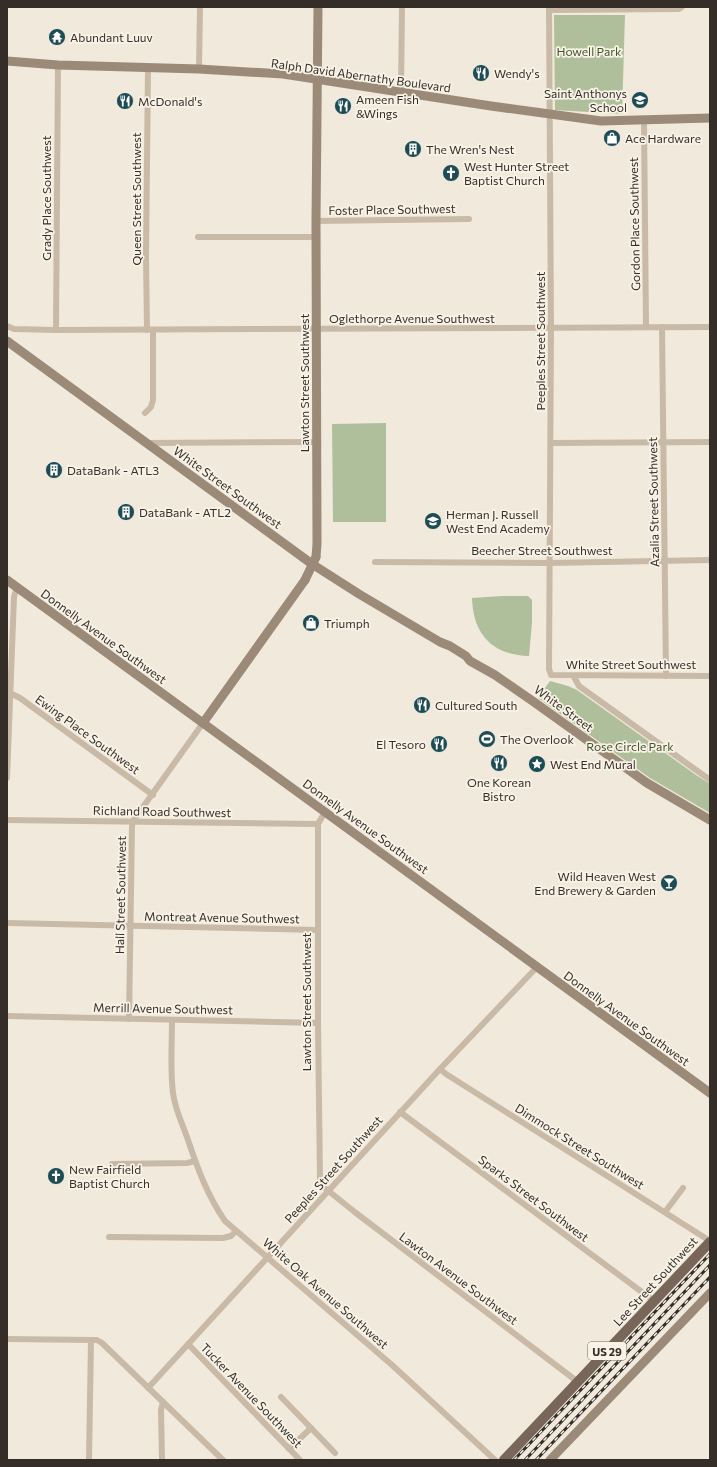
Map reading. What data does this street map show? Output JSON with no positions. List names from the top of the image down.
{
  "streets": {
    "main road": ["Lee Street Southwest", "US 29"],
    "street": [
      "Ralph David Abernathy Boulevard",
      "Grady Place Southwest",
      "Queen Street Southwest",
      "Foster Place Southwest",
      "Gordon Place Southwest",
      "Oglethorpe Avenue Southwest",
      "Peeples Street Southwest",
      "Lawton Street Southwest",
      "White Street Southwest",
      "Azalia Street Southwest",
      "Beecher Street Southwest",
      "Donnelly Avenue Southwest",
      "White Street",
      "Ewing Place Southwest",
      "Richland Road Southwest",
      "Hall Street Southwest",
      "Montreat Avenue Southwest",
      "Merrill Avenue Southwest",
      "Dimmock Street Southwest",
      "Sparks Street Southwest",
      "Lawton Avenue Southwest",
      "White Oak Avenue Southwest",
      "Tucker Avenue Southwest"
    ]
  },
  "crossings": [
    ["Ralph David Abernathy Boulevard", "Grady Place Southwest"],
    ["Ralph David Abernathy Boulevard", "Queen Street Southwest"],
    ["Ralph David Abernathy Boulevard", "Gordon Place Southwest"],
    ["Ralph David Abernathy Boulevard", "Peeples Street Southwest"],
    ["Ralph David Abernathy Boulevard", "Lawton Street Southwest"],
    ["Grady Place Southwest", "Oglethorpe Avenue Southwest"],
    ["Queen Street Southwest", "Oglethorpe Avenue Southwest"],
    ["Foster Place Southwest", "Lawton Street Southwest"],
    ["Gordon Place Southwest", "Oglethorpe Avenue Southwest"],
    ["Oglethorpe Avenue Southwest", "Peeples Street Southwest"],
    ["Oglethorpe Avenue Southwest", "Lawton Street Southwest"],
    ["Oglethorpe Avenue Southwest", "Azalia Street Southwest"],
    ["Peeples Street Southwest", "Lawton Street Southwest"],
    ["Peeples Street Southwest", "White Street Southwest"],
    ["Peeples Street Southwest", "Beecher Street Southwest"],
    ["Peeples Street Southwest", "Donnelly Avenue Southwest"],
    ["Peeples Street Southwest", "Dimmock Street Southwest"],
    ["Peeples Street Southwest", "Sparks Street Southwest"],
    ["Peeples Street Southwest", "Lawton Avenue Southwest"],
    ["Peeples Street Southwest", "White Oak Avenue Southwest"],
    ["Peeples Street Southwest", "Tucker Avenue Southwest"],
    ["Lawton Street Southwest", "Donnelly Avenue Southwest"],
    ["Lawton Street Southwest", "Richland Road Southwest"],
    ["Lawton Street Southwest", "Hall Street Southwest"],
    ["Lawton Street Southwest", "Montreat Avenue Southwest"],
    ["Lawton Street Southwest", "Merrill Avenue Southwest"],
    ["Lawton Street Southwest", "Lawton Avenue Southwest"],
    ["White Street Southwest", "Azalia Street Southwest"],
    ["White Street Southwest", "White Street"],
    ["Azalia Street Southwest", "Beecher Street Southwest"],
    ["Donnelly Avenue Southwest", "Hall Street Southwest"],
    ["Ewing Place Southwest", "Hall Street Southwest"],
    ["Richland Road Southwest", "Hall Street Southwest"],
    ["Hall Street Southwest", "Montreat Avenue Southwest"],
    ["Hall Street Southwest", "Merrill Avenue Southwest"],
    ["Merrill Avenue Southwest", "White Oak Avenue Southwest"],
    ["Dimmock Street Southwest", "Lee Street Southwest"],
    ["Sparks Street Southwest", "Lee Street Southwest"],
    ["Lawton Avenue Southwest", "Lee Street Southwest"]
  ],
  "parks": ["Howell Park", "Rose Circle Park"],
  "places": {
    "temple": ["Abundant Luuv"],
    "restaurant": [
      "Wendy's",
      "McDonald's",
      "Ameen Fish &Wings",
      "Cultured South",
      "El Tesoro",
      "One Korean Bistro"
    ],
    "school or university": ["Saint Anthonys School", "Herman J. Russell West End Academy"],
    "shop": ["Ace Hardware", "Triumph"],
    "building": ["The Wren's Nest", "DataBank - ATL3", "DataBank - ATL2"],
    "church": ["West Hunter Street Baptist Church", "New Fairfield Baptist Church"],
    "sports": ["The Overlook"],
    "place": ["West End Mural"],
    "bar": ["Wild Heaven West End Brewery & Garden"]
  }
}
